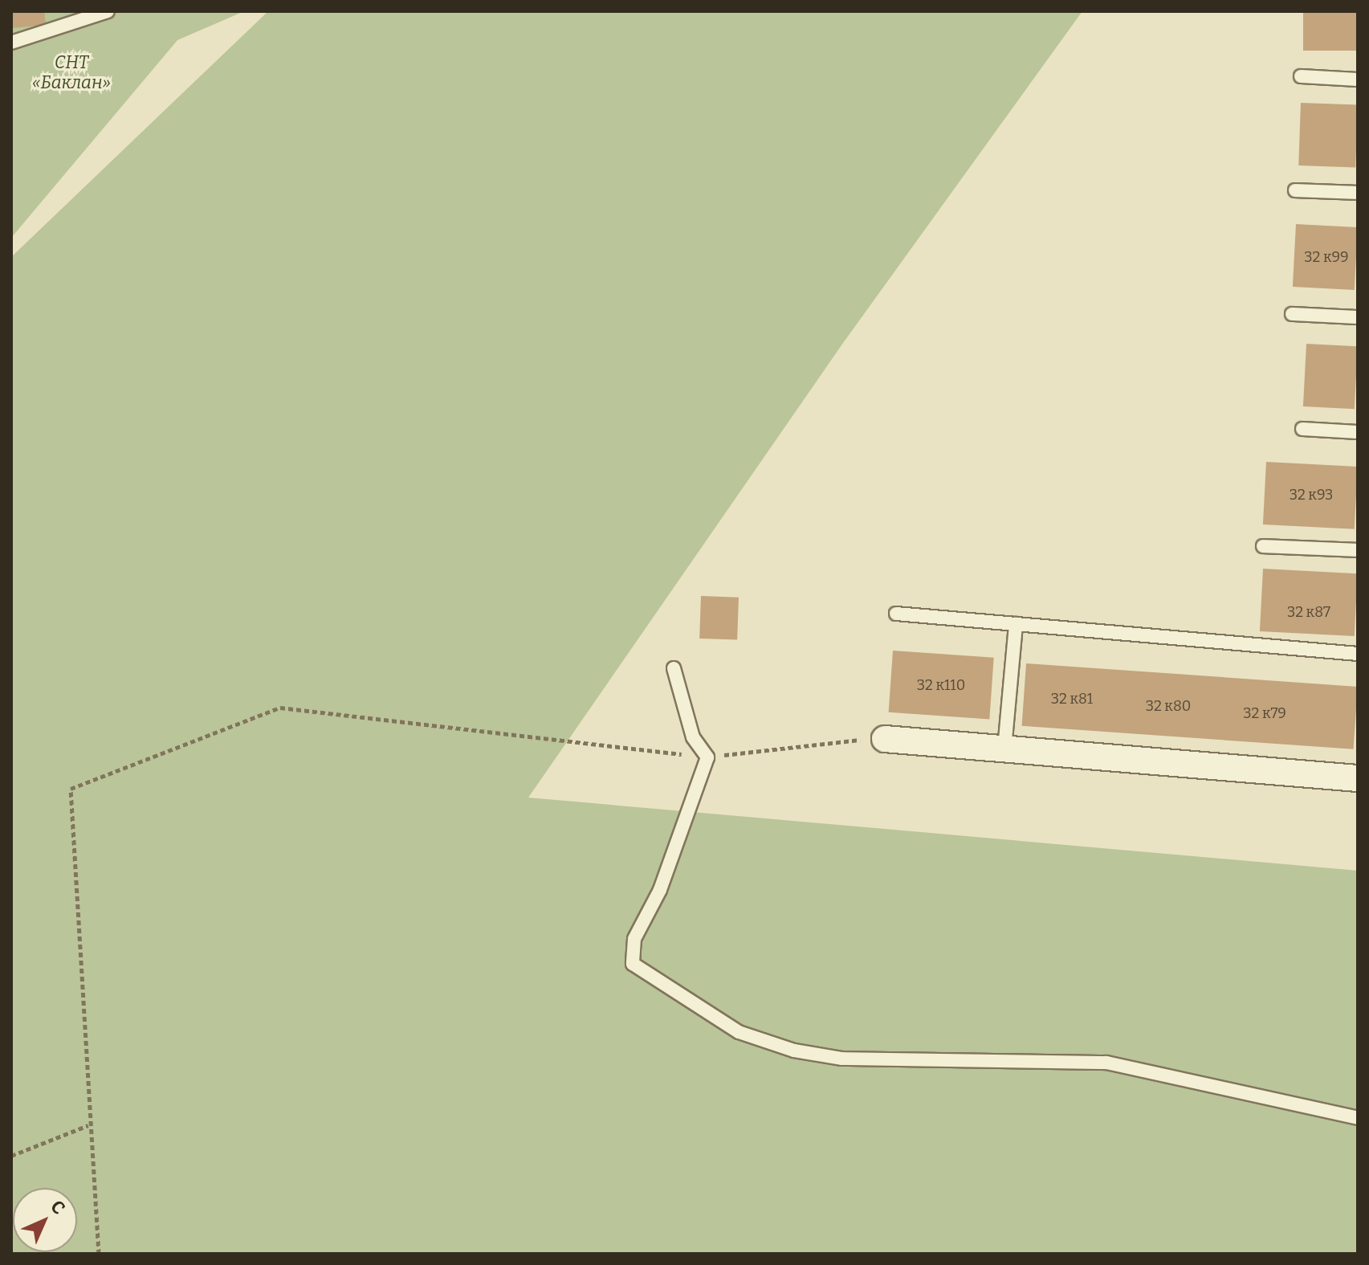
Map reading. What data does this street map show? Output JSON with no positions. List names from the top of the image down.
{
  "parks": ["СНТ «Баклан»"],
  "house_numbers": [
    "32 к99",
    "32 к93",
    "32 к87",
    "32 к110",
    "32 к81",
    "32 к80",
    "32 к79"
  ],
  "north": "top right"
}
